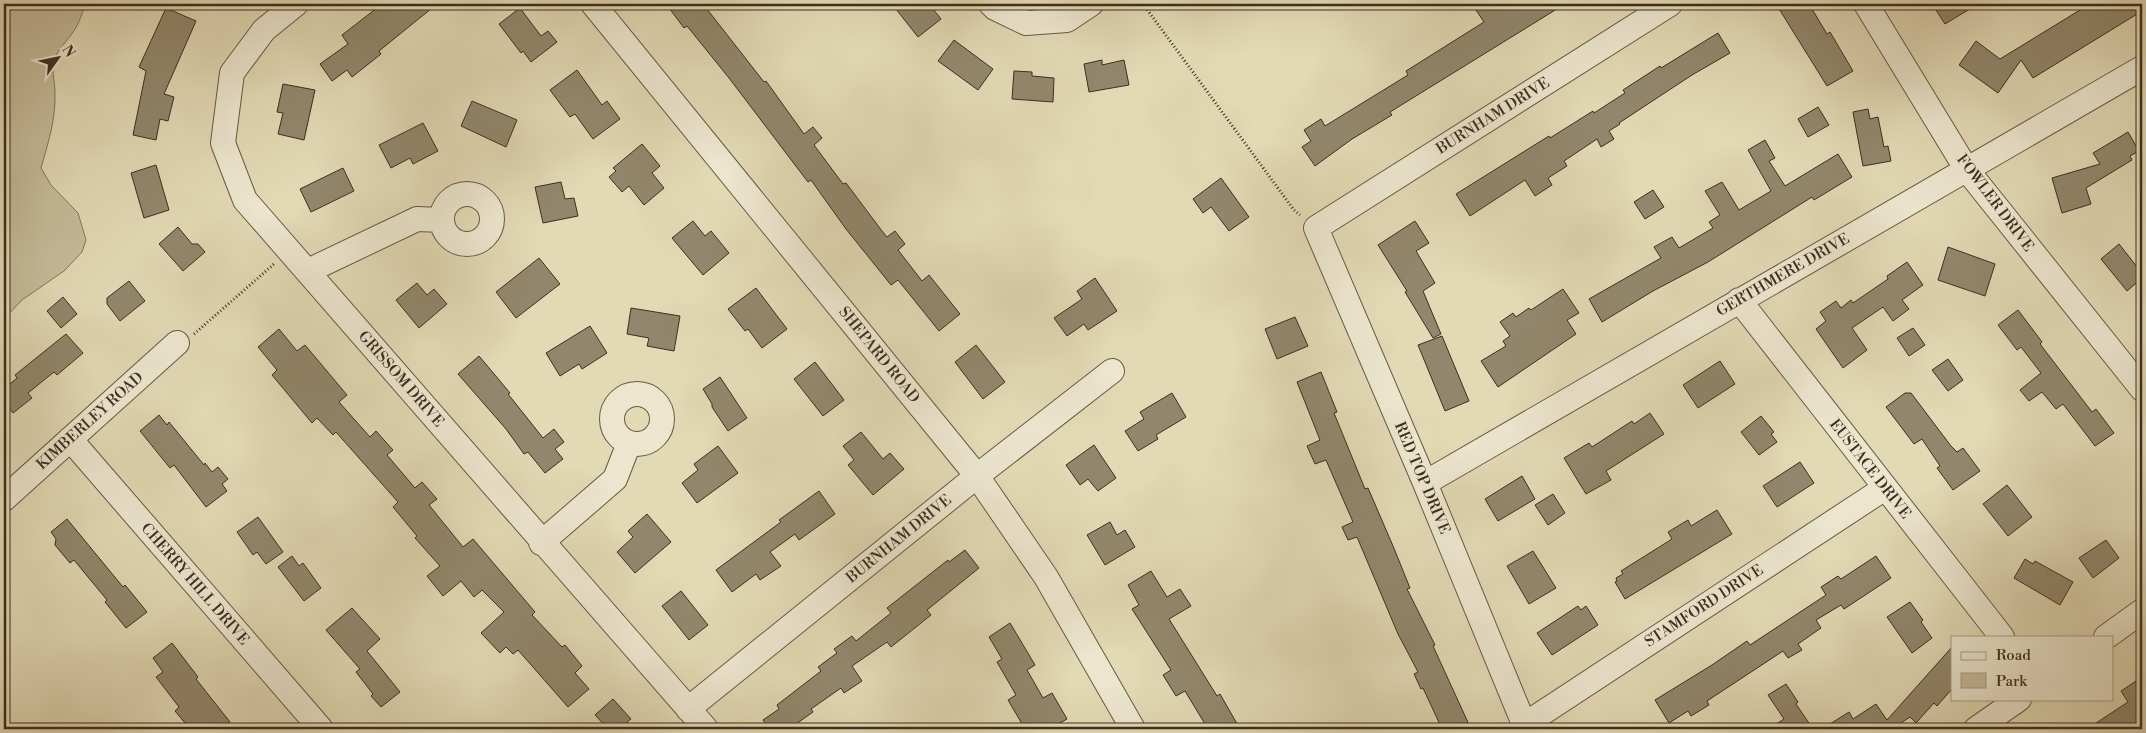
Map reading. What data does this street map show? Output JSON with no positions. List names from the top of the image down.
{
  "streets": {
    "street": [
      "BURNHAM DRIVE",
      "FOWLER DRIVE",
      "GERTHMERE DRIVE",
      "SHEPARD ROAD",
      "GRISSOM DRIVE",
      "KIMBERLEY ROAD",
      "EUSTACE DRIVE",
      "RED TOP DRIVE",
      "CHERRY HILL DRIVE",
      "STAMFORD DRIVE"
    ]
  },
  "crossings": [
    ["BURNHAM DRIVE", "SHEPARD ROAD"],
    ["BURNHAM DRIVE", "GRISSOM DRIVE"],
    ["BURNHAM DRIVE", "RED TOP DRIVE"],
    ["FOWLER DRIVE", "GERTHMERE DRIVE"],
    ["GERTHMERE DRIVE", "EUSTACE DRIVE"],
    ["GERTHMERE DRIVE", "RED TOP DRIVE"],
    ["KIMBERLEY ROAD", "CHERRY HILL DRIVE"],
    ["EUSTACE DRIVE", "STAMFORD DRIVE"],
    ["RED TOP DRIVE", "STAMFORD DRIVE"]
  ],
  "legend": ["Road", "Park"],
  "north": "top right"
}
